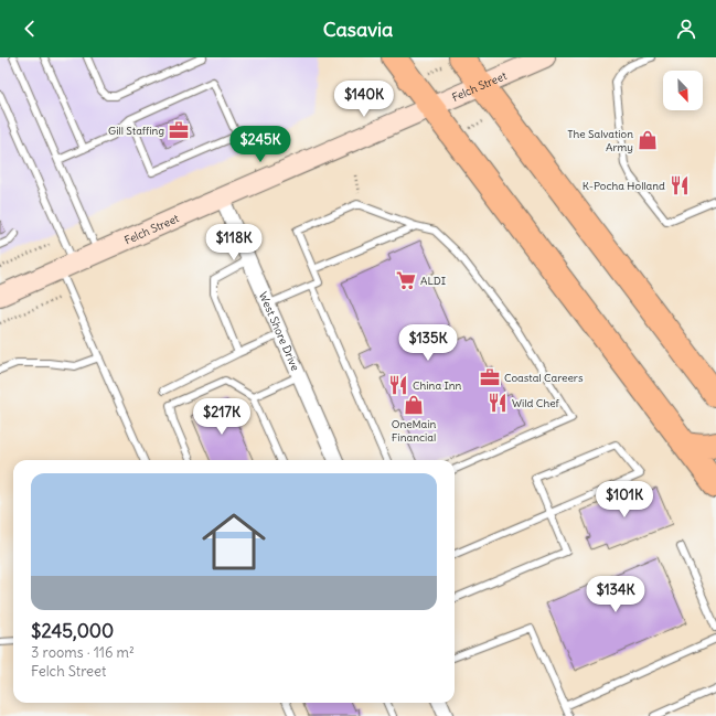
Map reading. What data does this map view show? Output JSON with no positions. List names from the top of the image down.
{
  "streets": {
    "street": ["Felch Street", "West Shore Drive"]
  },
  "crossings": [
    ["Felch Street", "West Shore Drive"]
  ],
  "places": {
    "office": ["Gill Staffing", "Coastal Careers"],
    "shop": ["The Salvation Army", "OneMain Financial"],
    "restaurant": ["K-Pocha Holland", "China Inn", "Wild Chef"],
    "supermarket": ["ALDI"]
  },
  "north": "bottom right",
  "page": {
    "header": "Casavia",
    "price": [
      "$140K",
      "$245K",
      "$118K",
      "$135K",
      "$217K",
      "$101K",
      "$134K"
    ],
    "list": [
      {
        "name": "$245,000",
        "note": "3 rooms · 116 m² · Felch Street"
      }
    ]
  }
}
